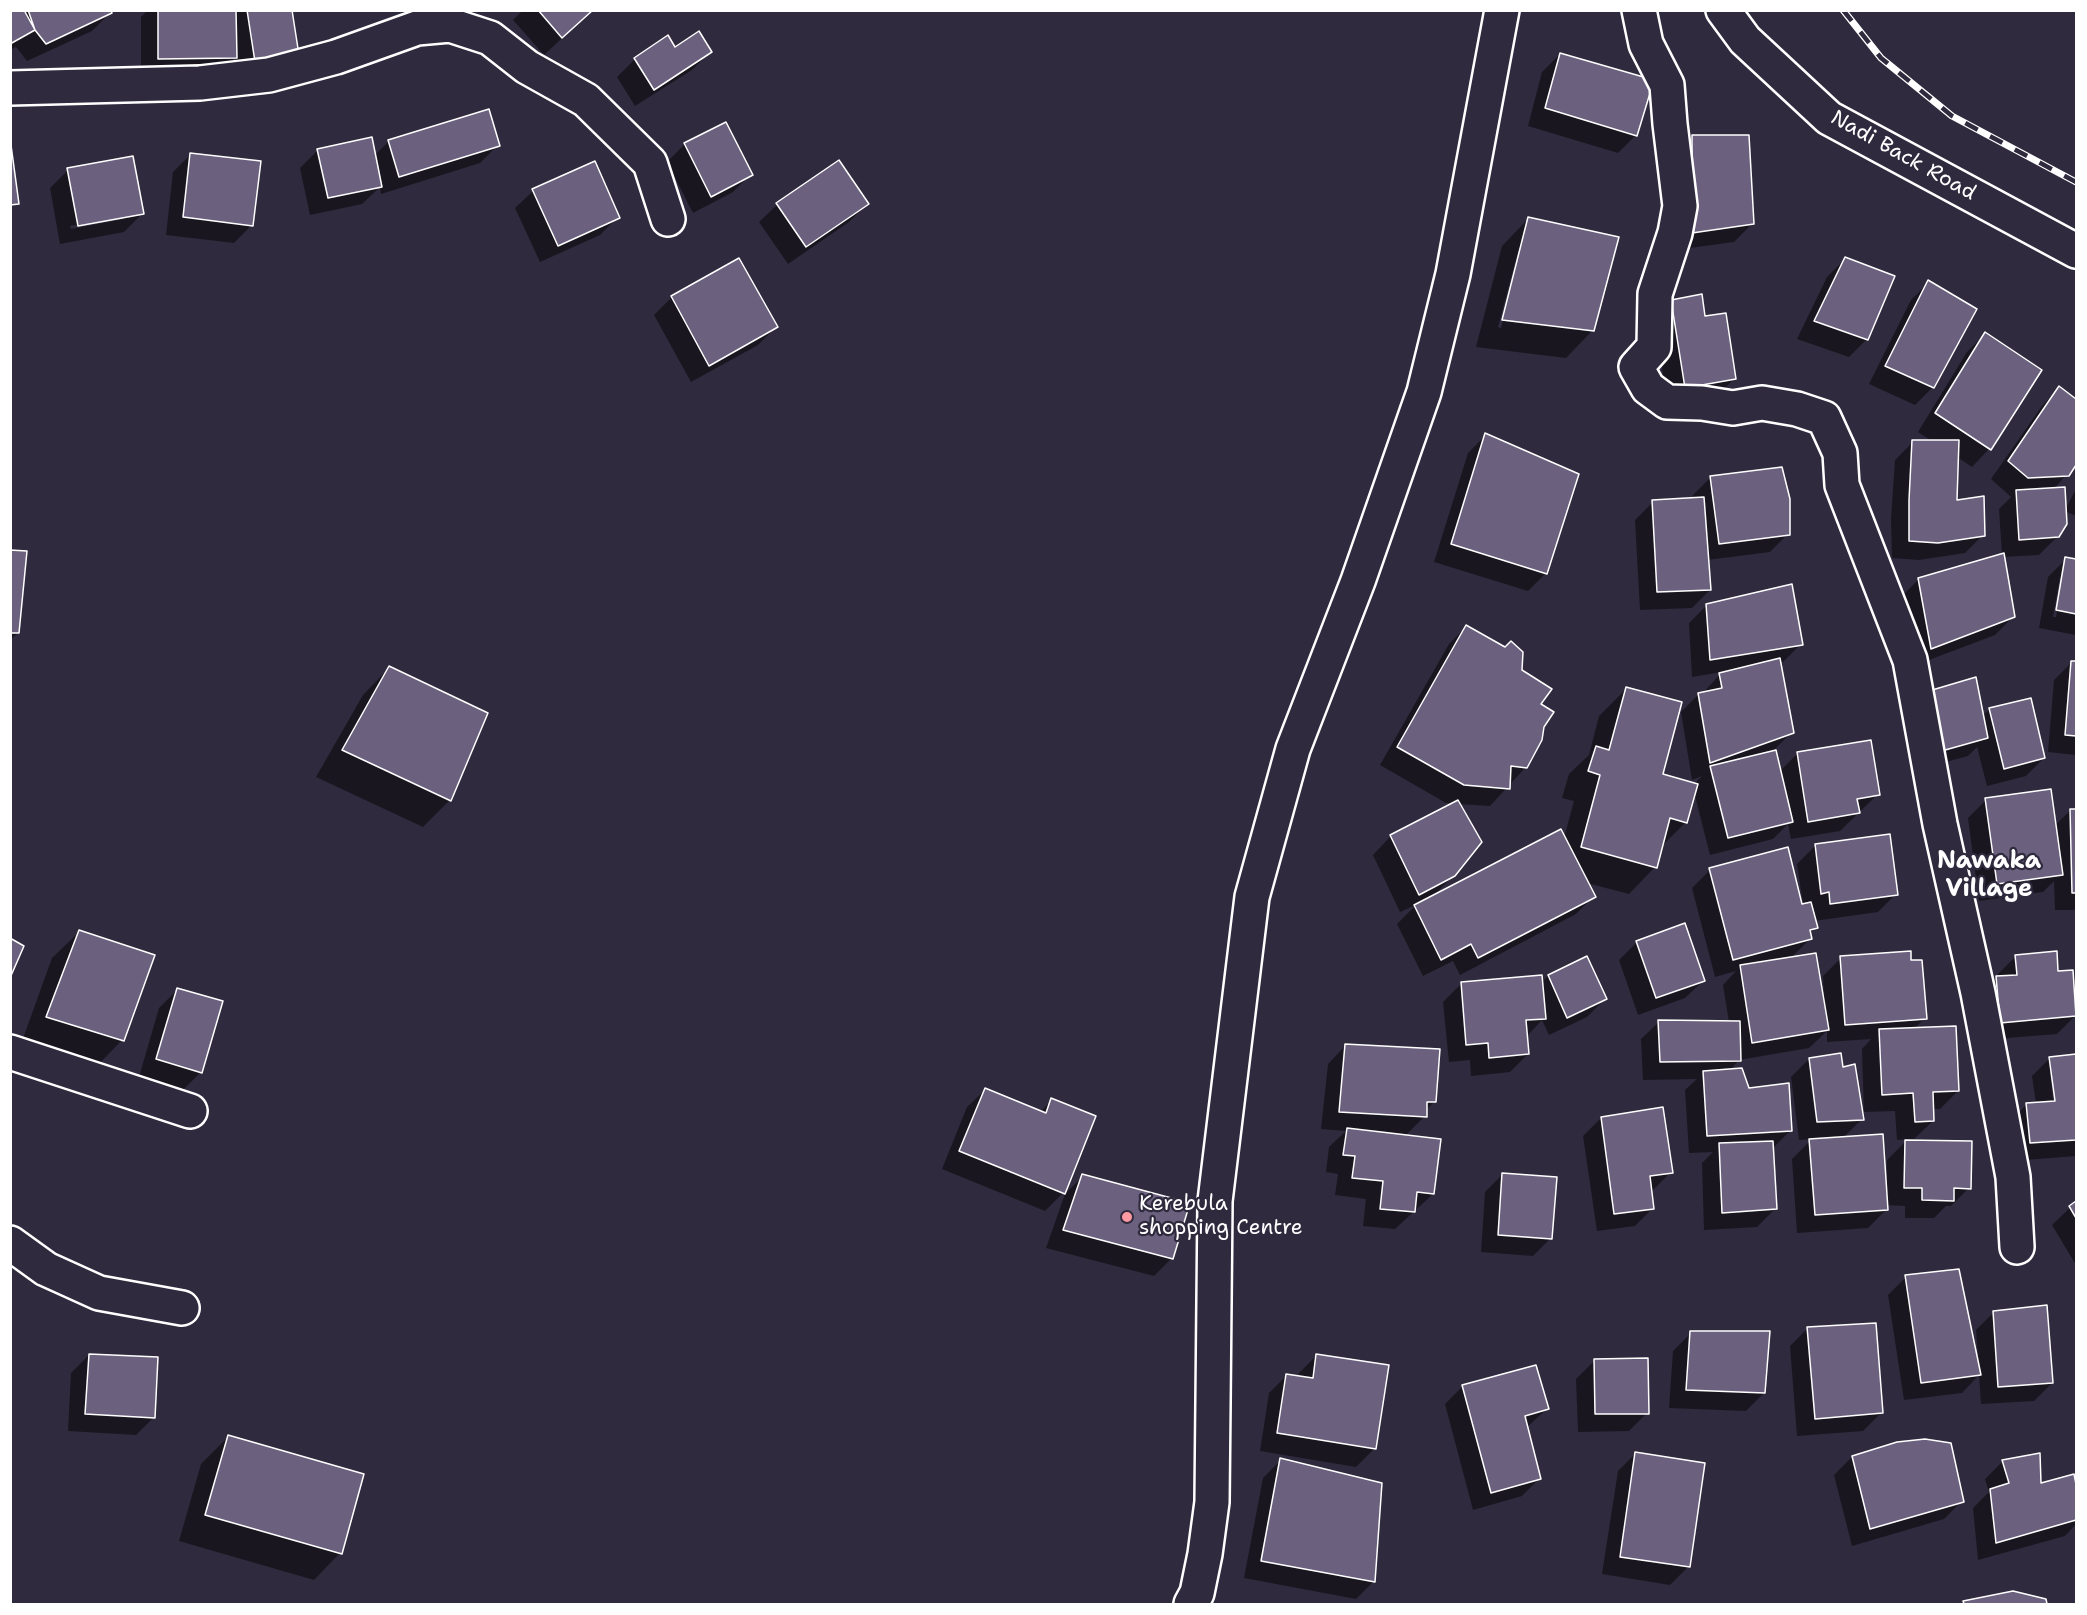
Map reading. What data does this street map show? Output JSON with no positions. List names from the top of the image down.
{
  "streets": {
    "main road": ["Nadi Back Road"]
  },
  "districts": ["Nawaka Village"],
  "places": ["Kerebula shopping Centre"]
}
